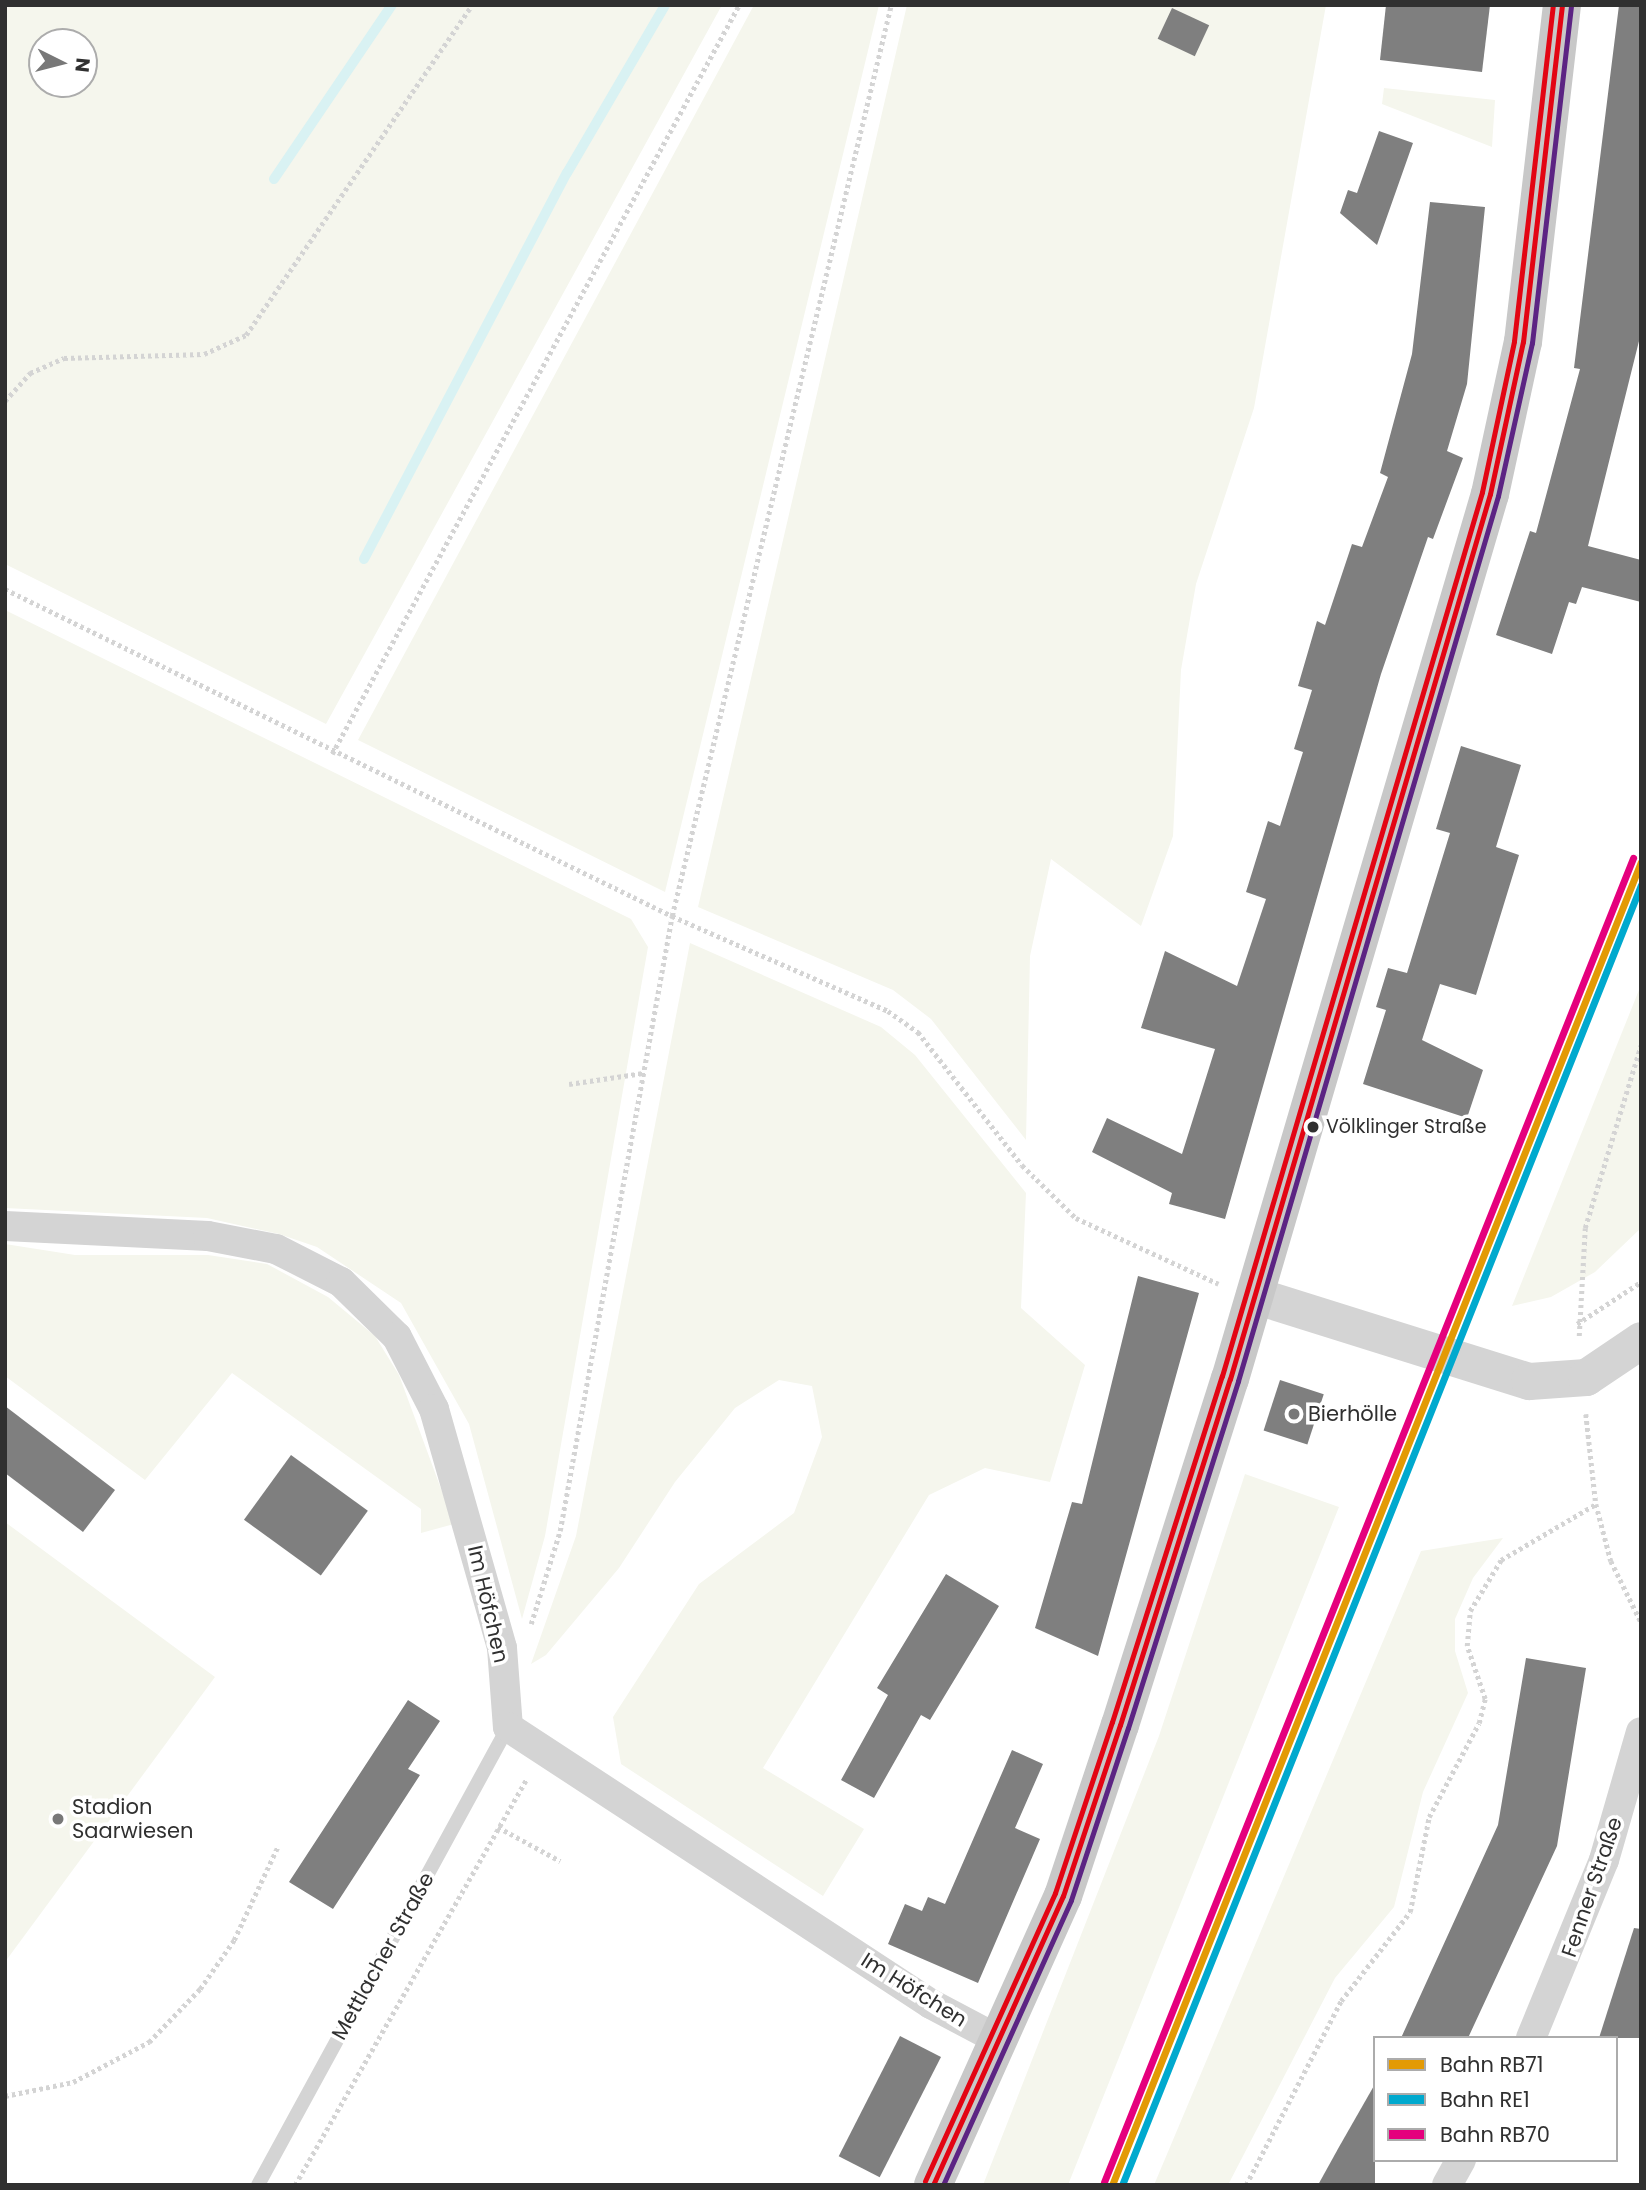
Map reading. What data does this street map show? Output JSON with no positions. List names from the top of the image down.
{
  "streets": {
    "street": ["Im Höfchen", "Fenner Straße"],
    "lane": ["Mettlacher Straße"]
  },
  "crossings": [
    ["Im Höfchen", "Mettlacher Straße"]
  ],
  "places": ["Völklinger Straße", "Bierhölle", "Stadion Saarwiesen"],
  "lines": ["rail line RB70", "rail line RB71", "rail line RE1"],
  "legend": ["Bahn RB71", "Bahn RE1", "Bahn RB70"],
  "north": "right"
}
